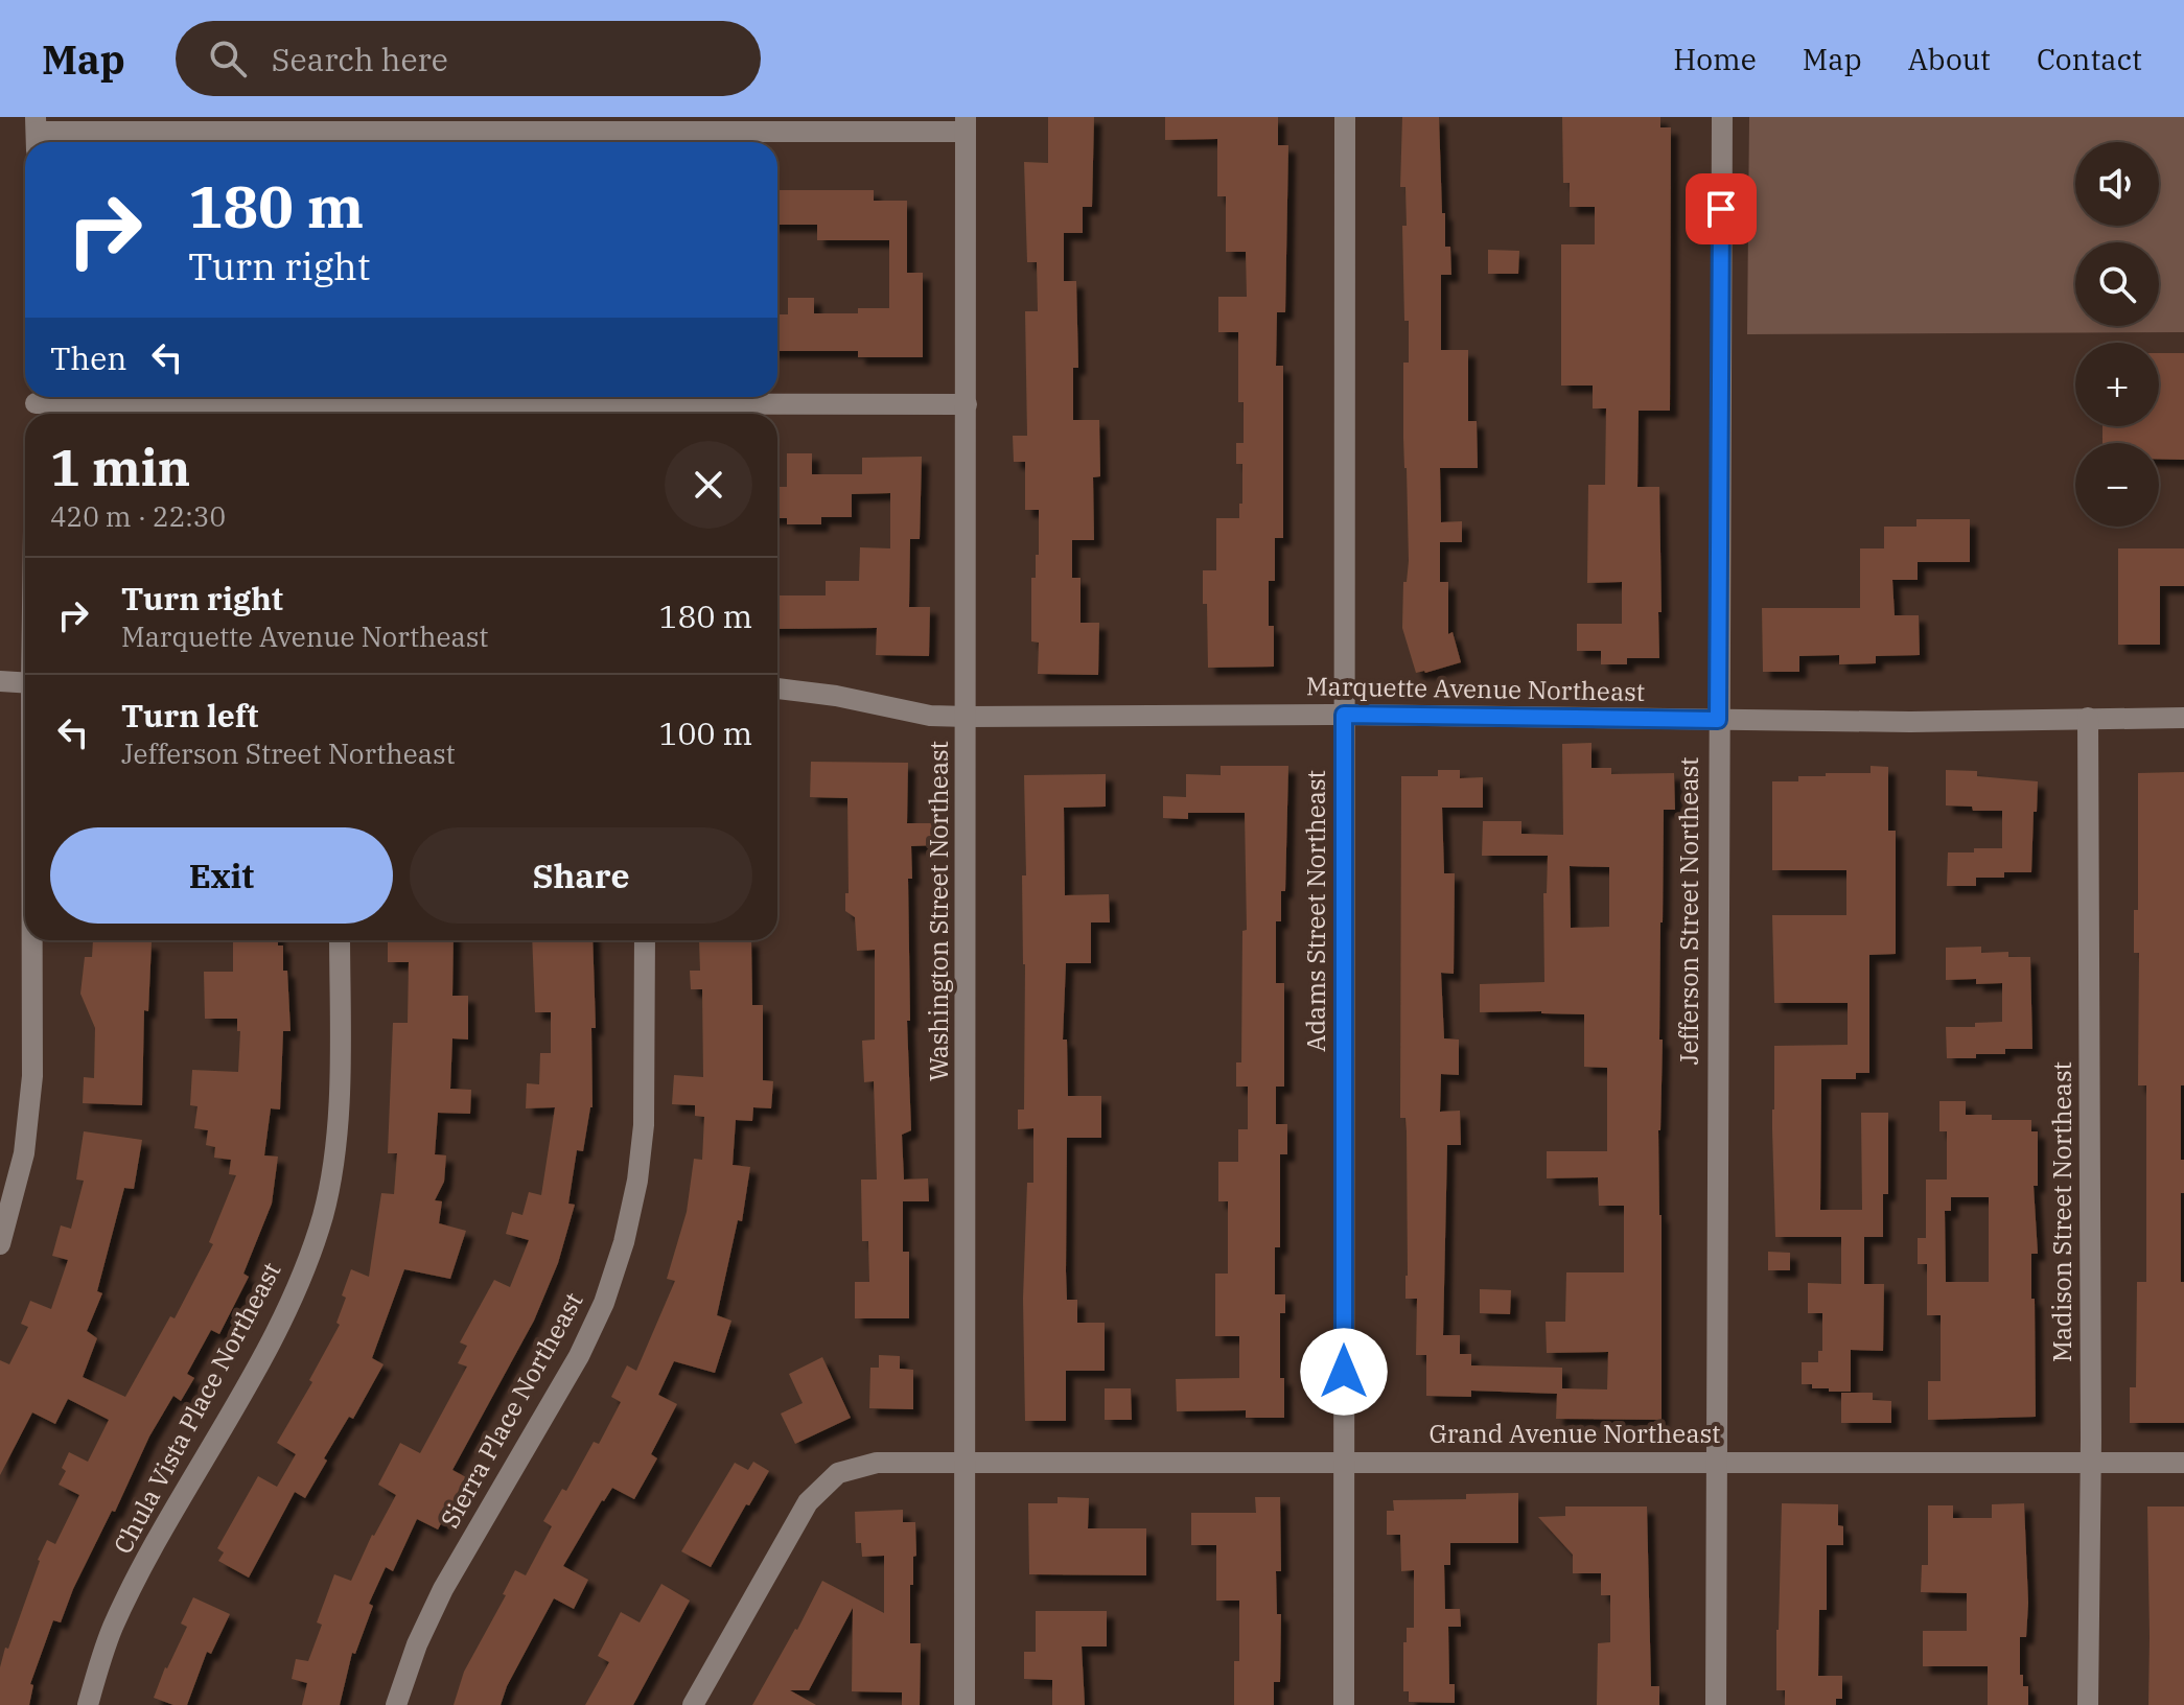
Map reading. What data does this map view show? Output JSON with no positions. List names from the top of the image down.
{
  "streets": {
    "street": [
      "Marquette Avenue Northeast",
      "Washington Street Northeast",
      "Adams Street Northeast",
      "Jefferson Street Northeast",
      "Madison Street Northeast",
      "Chula Vista Place Northeast",
      "Sierra Place Northeast",
      "Grand Avenue Northeast"
    ]
  },
  "crossings": [
    ["Marquette Avenue Northeast", "Washington Street Northeast"],
    ["Marquette Avenue Northeast", "Adams Street Northeast"],
    ["Marquette Avenue Northeast", "Jefferson Street Northeast"],
    ["Marquette Avenue Northeast", "Madison Street Northeast"],
    ["Washington Street Northeast", "Grand Avenue Northeast"],
    ["Adams Street Northeast", "Grand Avenue Northeast"],
    ["Jefferson Street Northeast", "Grand Avenue Northeast"],
    ["Madison Street Northeast", "Grand Avenue Northeast"]
  ],
  "page": {
    "header": "Map",
    "search": "Search here",
    "nav": [
      "Home",
      "Map",
      "About",
      "Contact"
    ],
    "map_buttons": ["+", "−"],
    "turn": ["180 m", "Turn right"],
    "then": "Then",
    "heading": ["1 min", "420 m · 22:30"],
    "list": [
      {
        "name": "Turn right",
        "note": "Marquette Avenue Northeast",
        "value": "180 m"
      },
      {
        "name": "Turn left",
        "note": "Jefferson Street Northeast",
        "value": "100 m"
      }
    ],
    "buttons": ["Exit", "Share"]
  }
}
